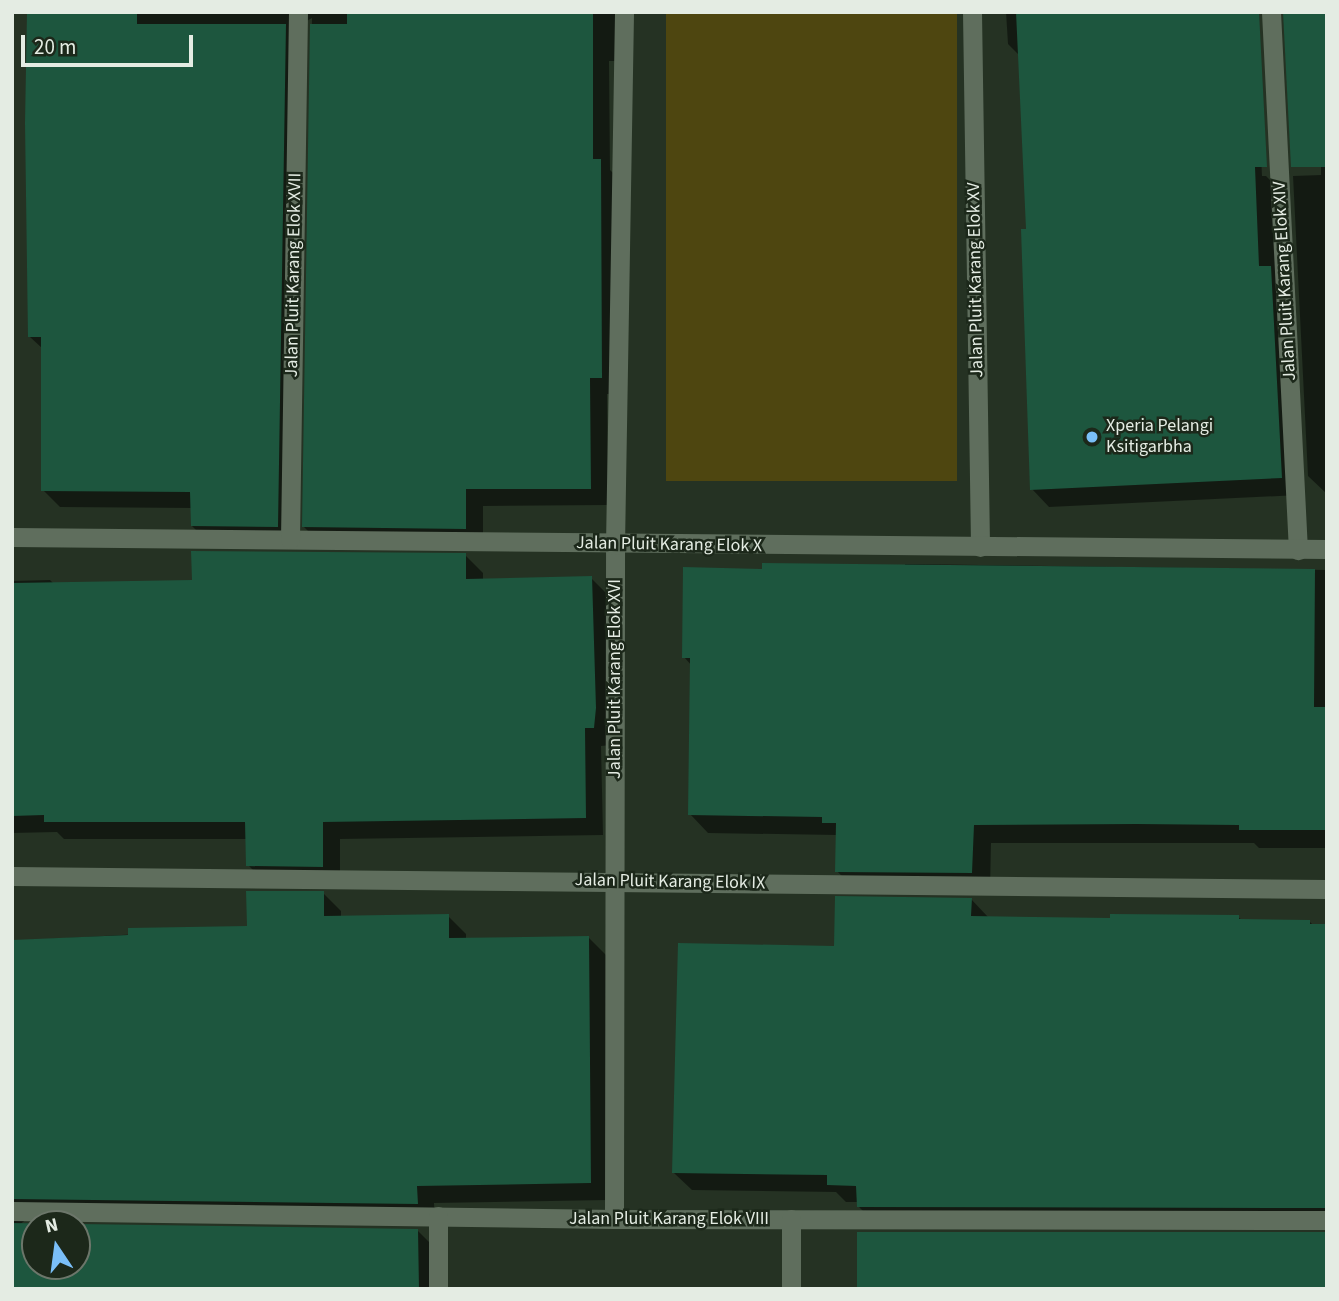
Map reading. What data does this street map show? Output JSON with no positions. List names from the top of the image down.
{
  "streets": {
    "street": [
      "Jalan Pluit Karang Elok XVII",
      "Jalan Pluit Karang Elok XV",
      "Jalan Pluit Karang Elok XIV",
      "Jalan Pluit Karang Elok X",
      "Jalan Pluit Karang Elok XVI",
      "Jalan Pluit Karang Elok IX",
      "Jalan Pluit Karang Elok VIII"
    ]
  },
  "crossings": [
    ["Jalan Pluit Karang Elok XVII", "Jalan Pluit Karang Elok X"],
    ["Jalan Pluit Karang Elok XV", "Jalan Pluit Karang Elok X"],
    ["Jalan Pluit Karang Elok XIV", "Jalan Pluit Karang Elok X"],
    ["Jalan Pluit Karang Elok X", "Jalan Pluit Karang Elok XVI"],
    ["Jalan Pluit Karang Elok XVI", "Jalan Pluit Karang Elok IX"],
    ["Jalan Pluit Karang Elok XVI", "Jalan Pluit Karang Elok VIII"]
  ],
  "places": ["Xperia Pelangi Ksitigarbha"],
  "scale_bar": "20 m",
  "north": "top"
}
